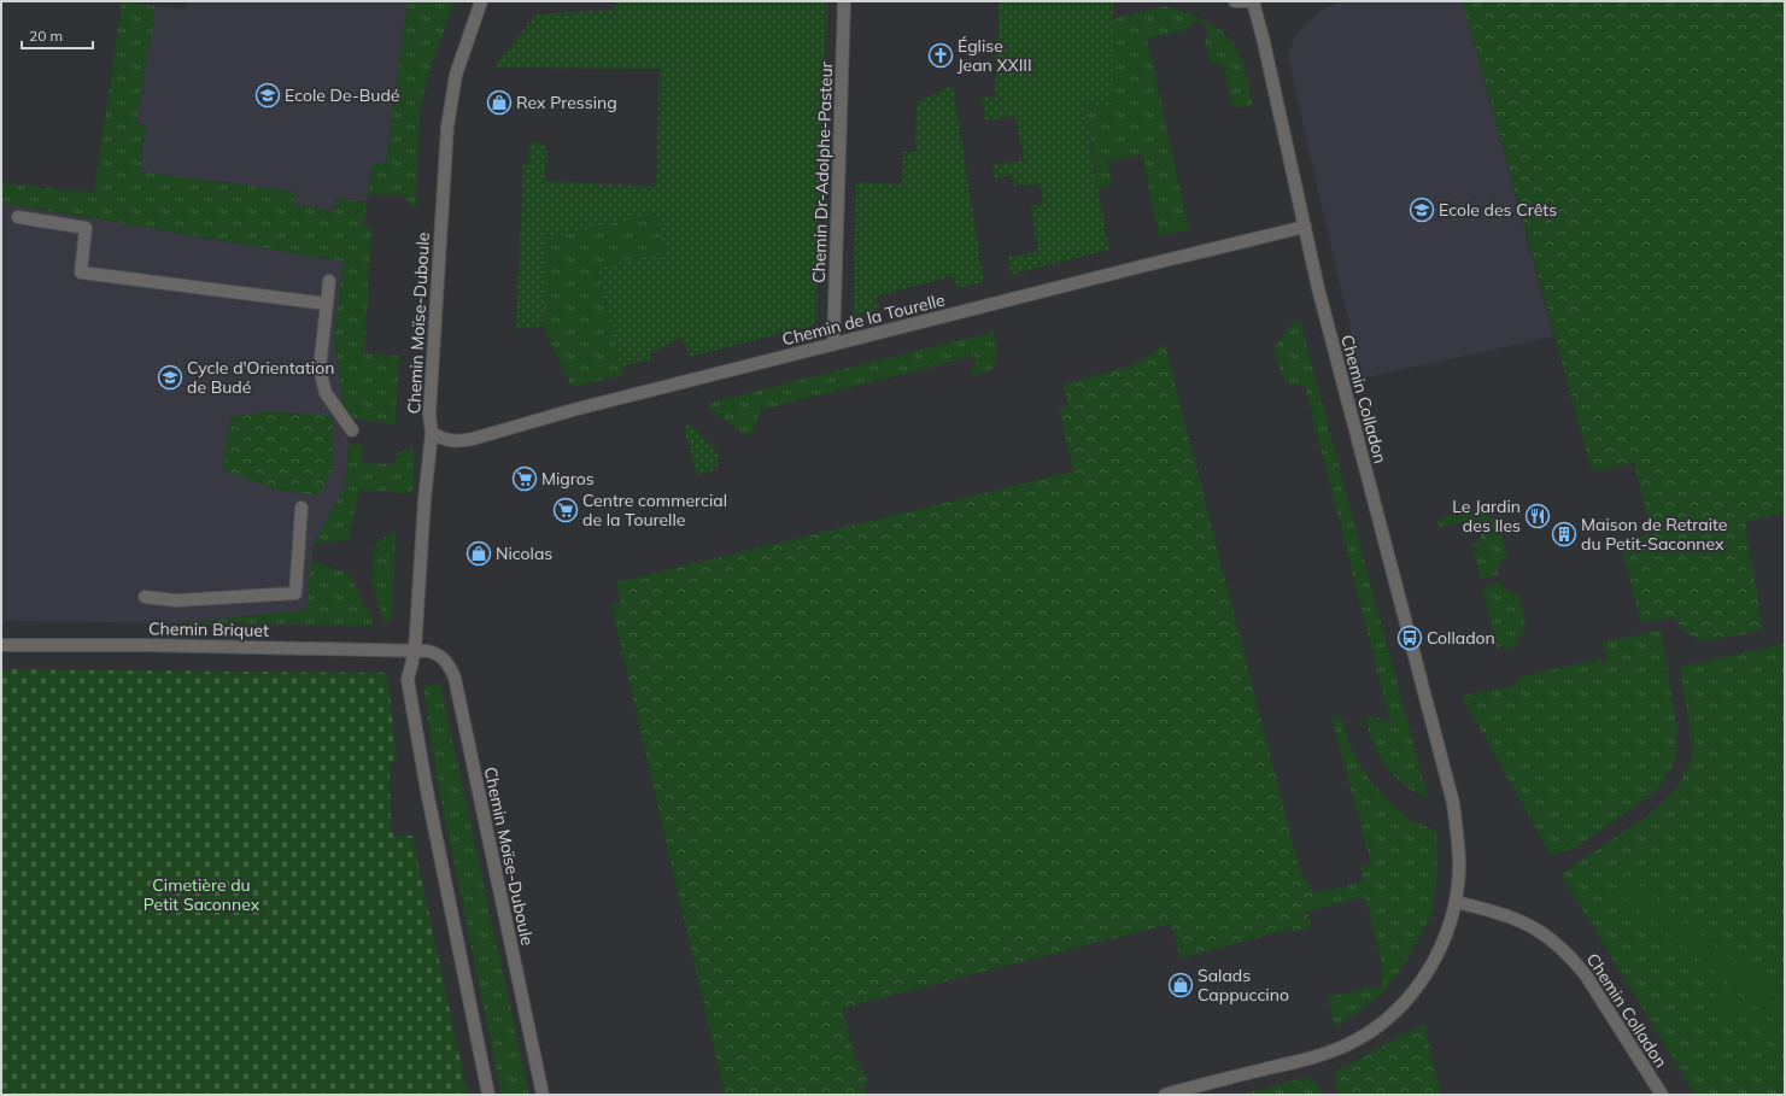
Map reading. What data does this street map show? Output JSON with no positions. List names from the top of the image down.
{
  "streets": {
    "street": [
      "Chemin Dr-Adolphe-Pasteur",
      "Chemin de la Tourelle",
      "Chemin Moïse-Duboule",
      "Chemin Colladon",
      "Chemin Briquet"
    ]
  },
  "crossings": [
    ["Chemin Dr-Adolphe-Pasteur", "Chemin de la Tourelle"],
    ["Chemin de la Tourelle", "Chemin Moïse-Duboule"],
    ["Chemin de la Tourelle", "Chemin Colladon"],
    ["Chemin Moïse-Duboule", "Chemin Briquet"]
  ],
  "parks": ["Cimetière du Petit Saconnex"],
  "places": {
    "church": ["Église Jean XXIII"],
    "school or university": ["Ecole De-Budé", "Ecole des Crêts", "Cycle d'Orientation de Budé"],
    "shop": ["Rex Pressing", "Nicolas", "Salads Cappuccino"],
    "supermarket": ["Migros", "Centre commercial de la Tourelle"],
    "restaurant": ["Le Jardin des Iles"],
    "building": ["Maison de Retraite du Petit-Saconnex"],
    "bus stop": ["Colladon"]
  },
  "scale_bar": "20 m"
}
